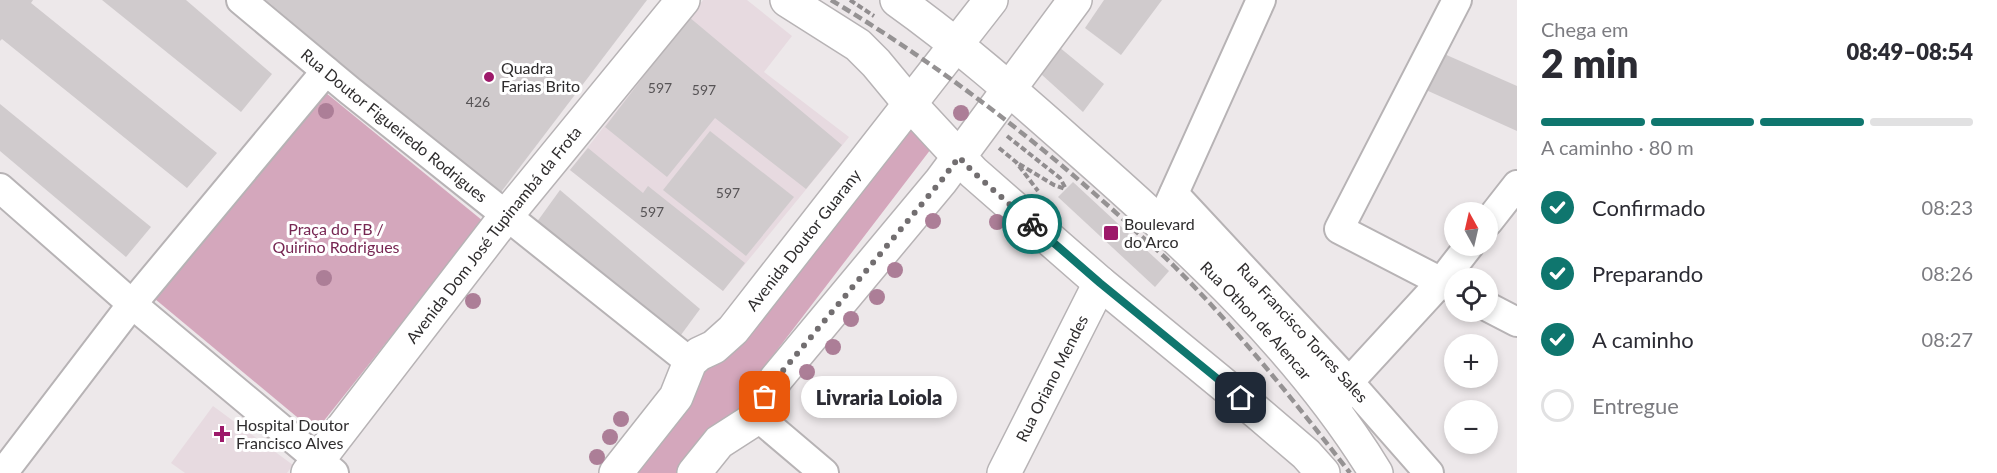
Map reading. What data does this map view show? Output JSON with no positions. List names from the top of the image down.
{
  "streets": {
    "main road": [
      "Avenida Dom José Tupinambá da Frota",
      "Avenida Doutor Guarany",
      "Rua Othon de Alencar",
      "Rua Oriano Mendes"
    ],
    "street": ["Rua Doutor Figueiredo Rodrigues", "Rua Francisco Torres Sales"]
  },
  "crossings": [
    ["Rua Doutor Figueiredo Rodrigues", "Avenida Dom José Tupinambá da Frota"],
    ["Rua Doutor Figueiredo Rodrigues", "Avenida Doutor Guarany"],
    ["Avenida Doutor Guarany", "Rua Othon de Alencar"],
    ["Rua Othon de Alencar", "Rua Francisco Torres Sales"]
  ],
  "parks": ["Praça do FB / Quirino Rodrigues"],
  "places": {
    "other": ["Quadra Farias Brito", "Livraria Loiola"],
    "transit": ["Boulevard do Arco"],
    "health": ["Hospital Doutor Francisco Alves"]
  },
  "house_numbers": [
    "597",
    "597",
    "426",
    "597",
    "597"
  ],
  "north": "top",
  "page": {
    "heading": ["2 min", "Chega em", "08:49–08:54"],
    "bar": "A caminho · 80 m",
    "list": [
      ["Confirmado", "08:23"],
      ["Preparando", "08:26"],
      ["A caminho", "08:27"],
      "Entregue"
    ],
    "map_buttons": ["+", "−"],
    "bubble": "Livraria Loiola"
  }
}
